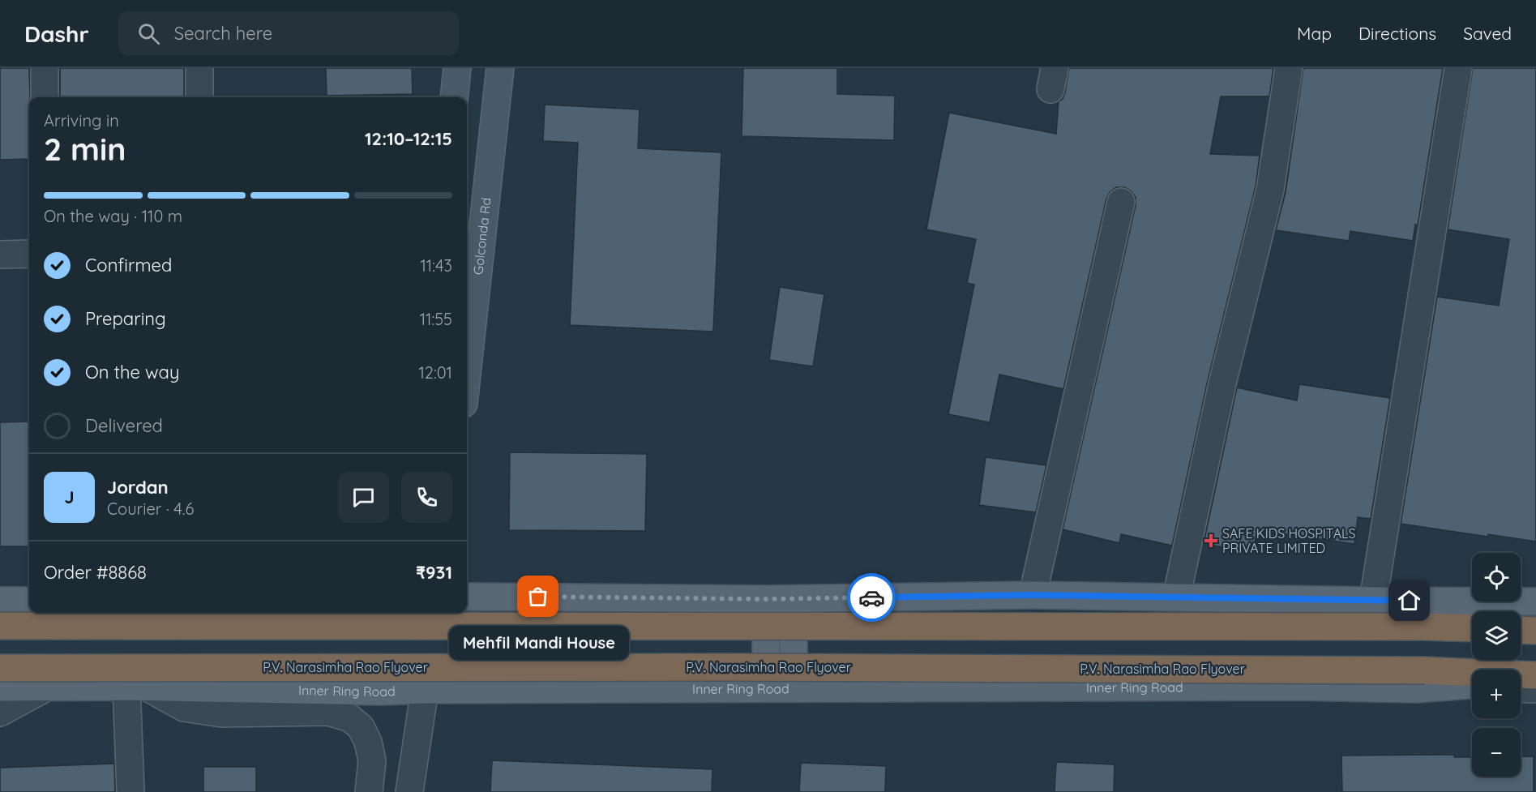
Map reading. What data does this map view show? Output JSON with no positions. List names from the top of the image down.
{
  "streets": {
    "highway": ["P.V. Narasimha Rao Flyover"],
    "main road": ["Golconda Rd", "Inner Ring Road"]
  },
  "places": {
    "health": ["SAFE KIDS HOSPITALS PRIVATE LIMITED"],
    "other": ["Mehfil Mandi House"]
  },
  "page": {
    "header": "Dashr",
    "search": "Search here",
    "nav": ["Map", "Directions", "Saved"],
    "heading": ["2 min", "Arriving in", "12:10–12:15"],
    "panel": [
      "Jordan",
      "Courier · 4.6",
      "Order #8868",
      "₹931"
    ],
    "bar": "On the way · 110 m",
    "list": [
      ["Confirmed", "11:43"],
      ["Preparing", "11:55"],
      ["On the way", "12:01"],
      "Delivered"
    ],
    "round": "J",
    "map_buttons": ["+", "−"],
    "bubble": "Mehfil Mandi House"
  }
}
